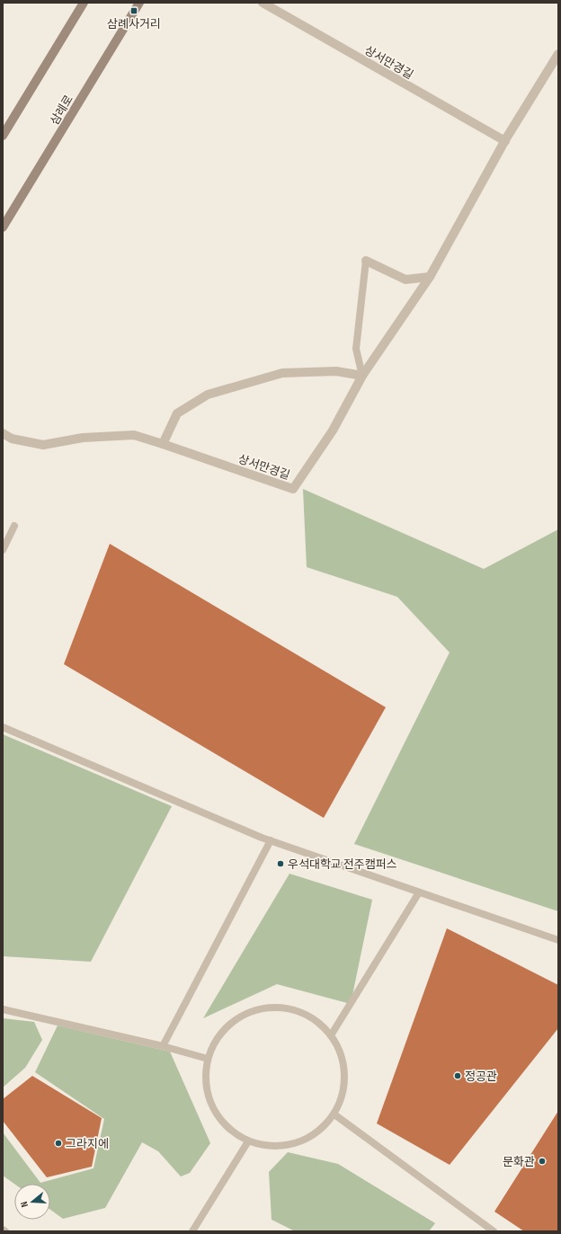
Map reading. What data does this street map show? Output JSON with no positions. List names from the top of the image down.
{
  "streets": {
    "street": ["상서만경길", "삼례로"]
  },
  "places": {
    "transit": ["삼례사거리"],
    "other": [
      "우석대학교 전주캠퍼스",
      "정공관",
      "그라지에",
      "문화관"
    ]
  },
  "north": "left"
}
